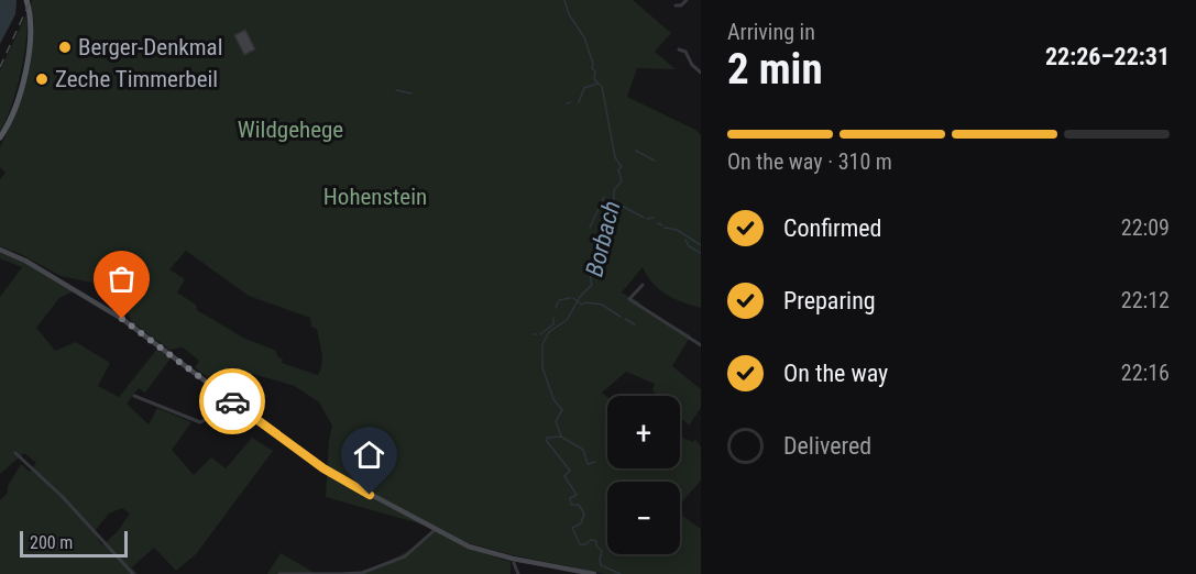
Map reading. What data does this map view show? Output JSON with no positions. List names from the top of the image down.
{
  "water": ["Borbach"],
  "parks": ["Wildgehege", "Hohenstein"],
  "places": ["Berger-Denkmal", "Zeche Timmerbeil"],
  "scale_bar": "200 m",
  "page": {
    "heading": ["2 min", "Arriving in", "22:26–22:31"],
    "bar": "On the way · 310 m",
    "list": [
      ["Confirmed", "22:09"],
      ["Preparing", "22:12"],
      ["On the way", "22:16"],
      "Delivered"
    ],
    "map_buttons": ["+", "−"],
    "scale": "200 m"
  }
}
